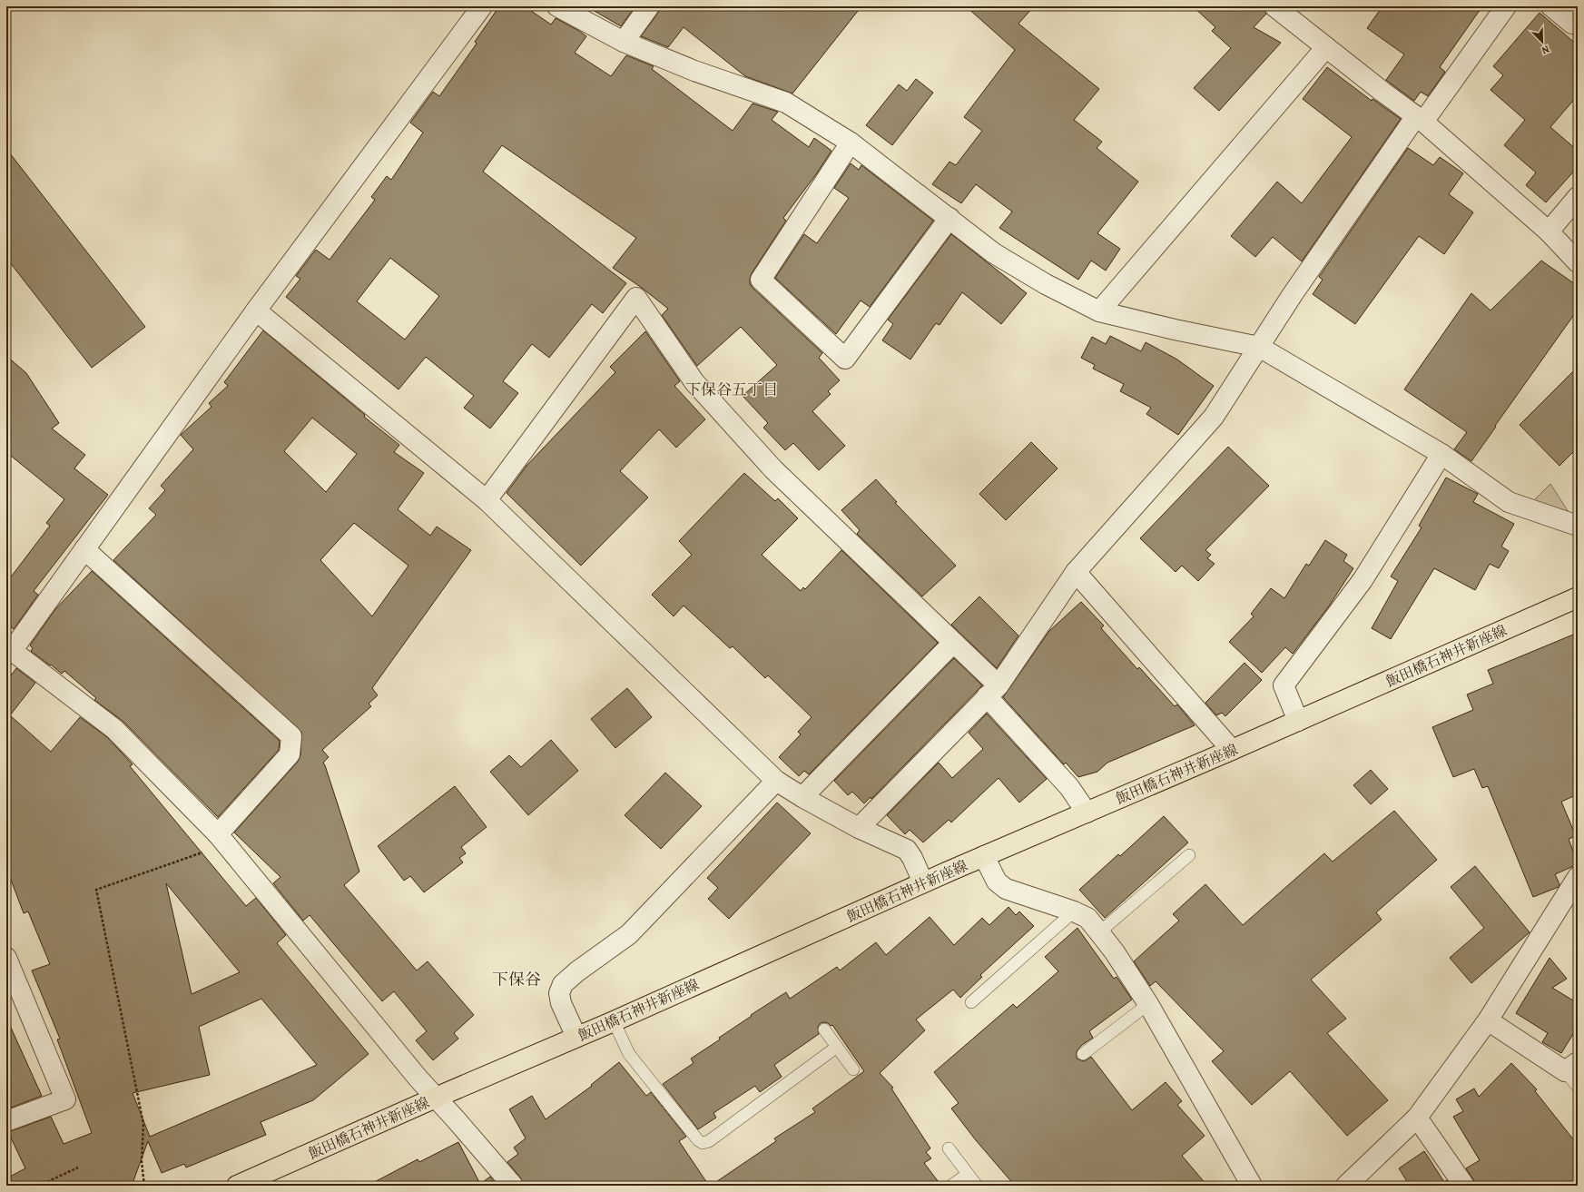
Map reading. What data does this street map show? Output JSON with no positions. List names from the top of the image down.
{
  "streets": {
    "main road": ["飯田橋石神井新座線"]
  },
  "districts": ["下保谷五丁目", "下保谷"],
  "north": "bottom right"
}
